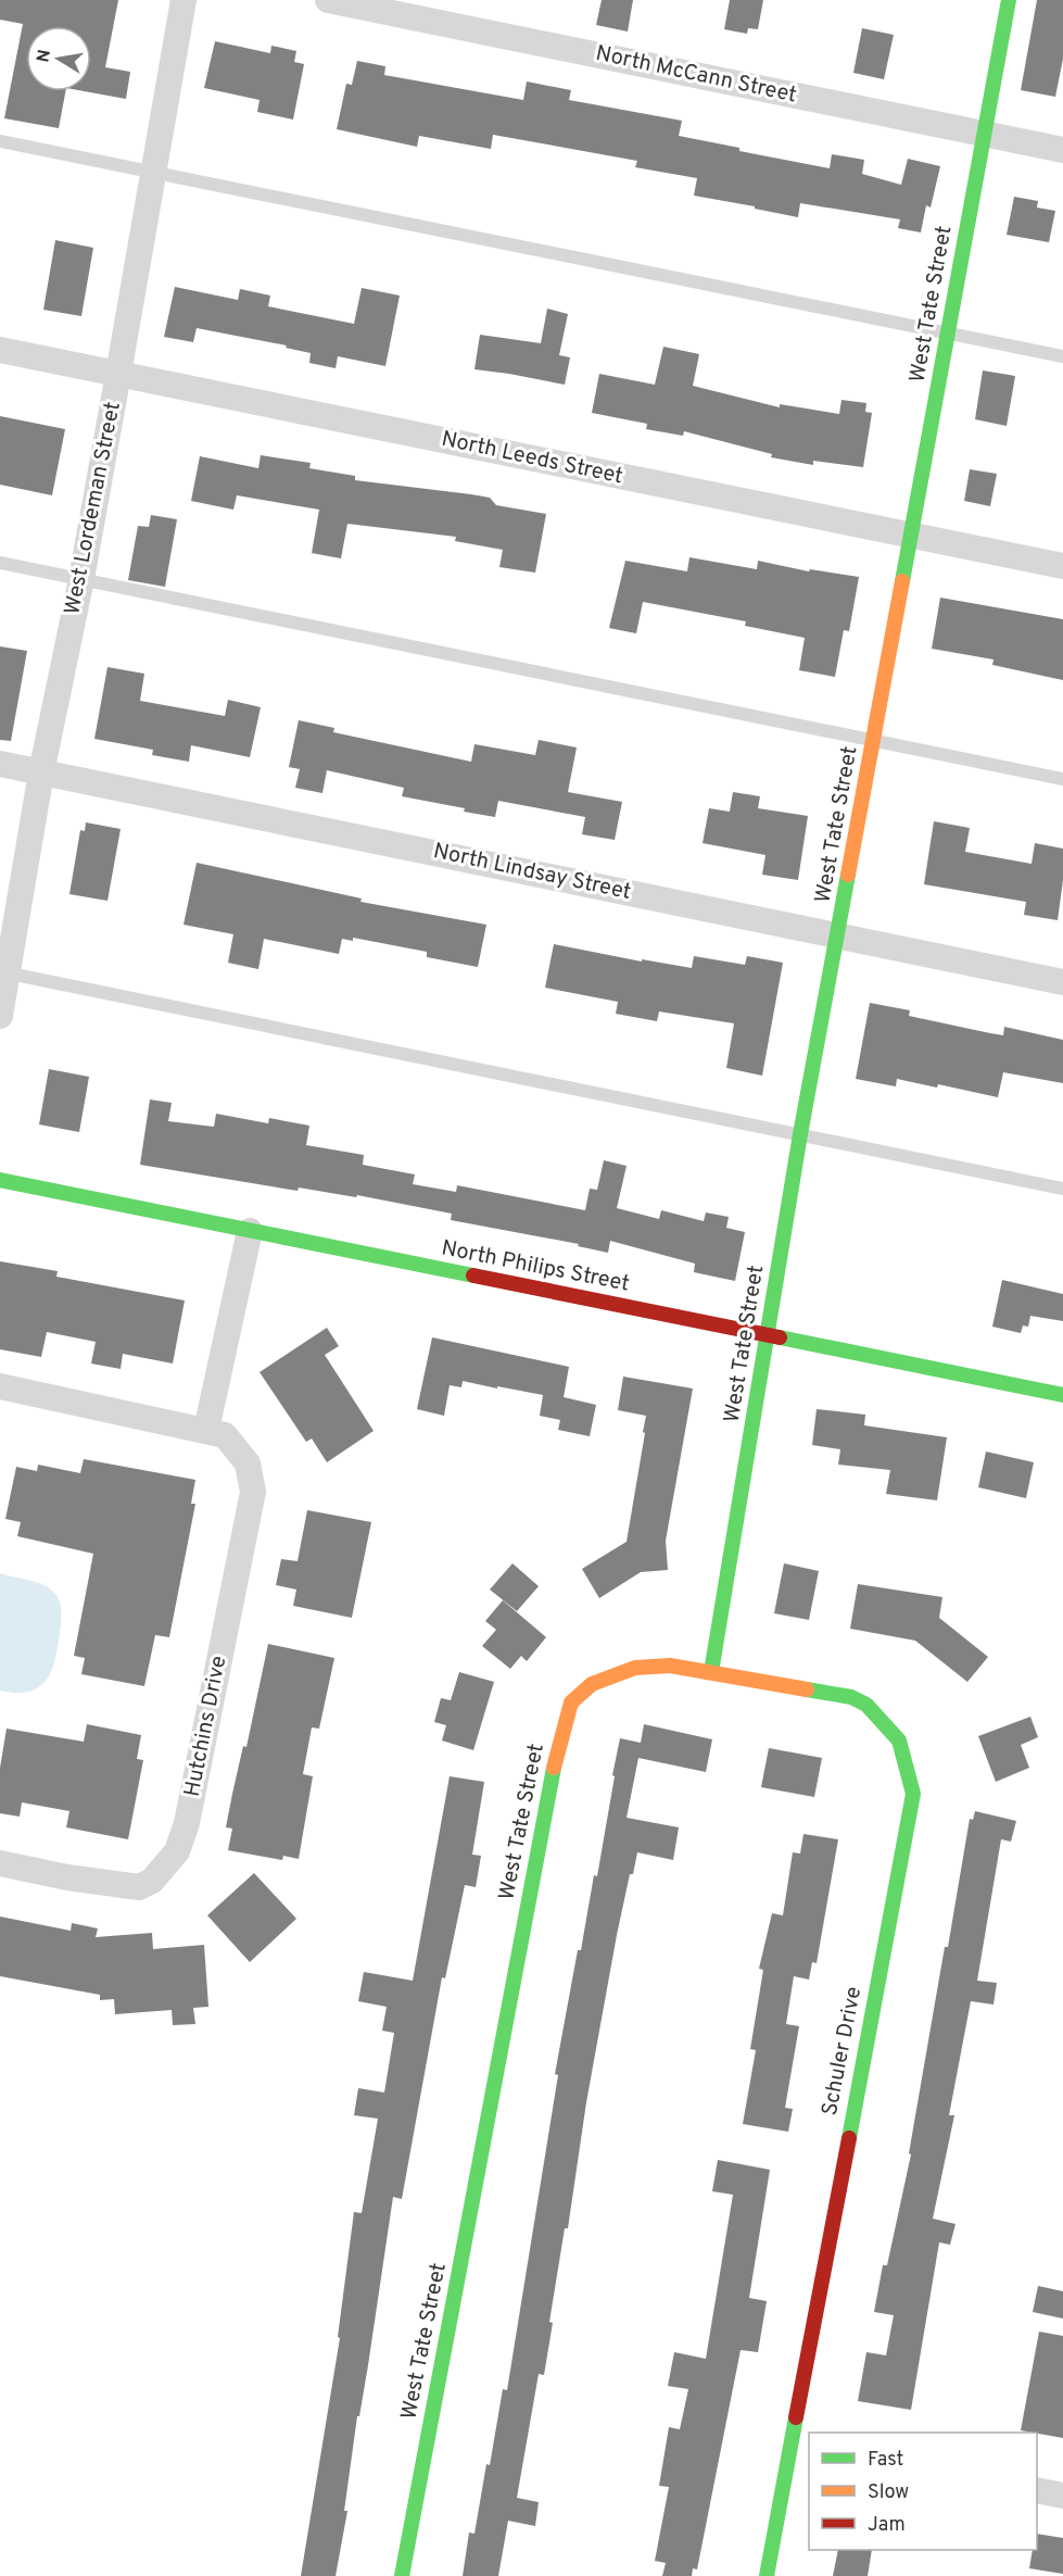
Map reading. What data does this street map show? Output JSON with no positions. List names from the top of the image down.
{
  "streets": {
    "street": [
      "North McCann Street",
      "West Tate Street",
      "North Leeds Street",
      "West Lordeman Street",
      "North Lindsay Street",
      "North Philips Street",
      "Hutchins Drive",
      "Schuler Drive"
    ]
  },
  "crossings": [
    ["North McCann Street", "West Tate Street"],
    ["West Tate Street", "North Leeds Street"],
    ["West Tate Street", "North Lindsay Street"],
    ["West Tate Street", "North Philips Street"],
    ["West Tate Street", "Schuler Drive"],
    ["North Leeds Street", "West Lordeman Street"],
    ["West Lordeman Street", "North Lindsay Street"]
  ],
  "legend": ["Fast", "Slow", "Jam"],
  "north": "left"
}
